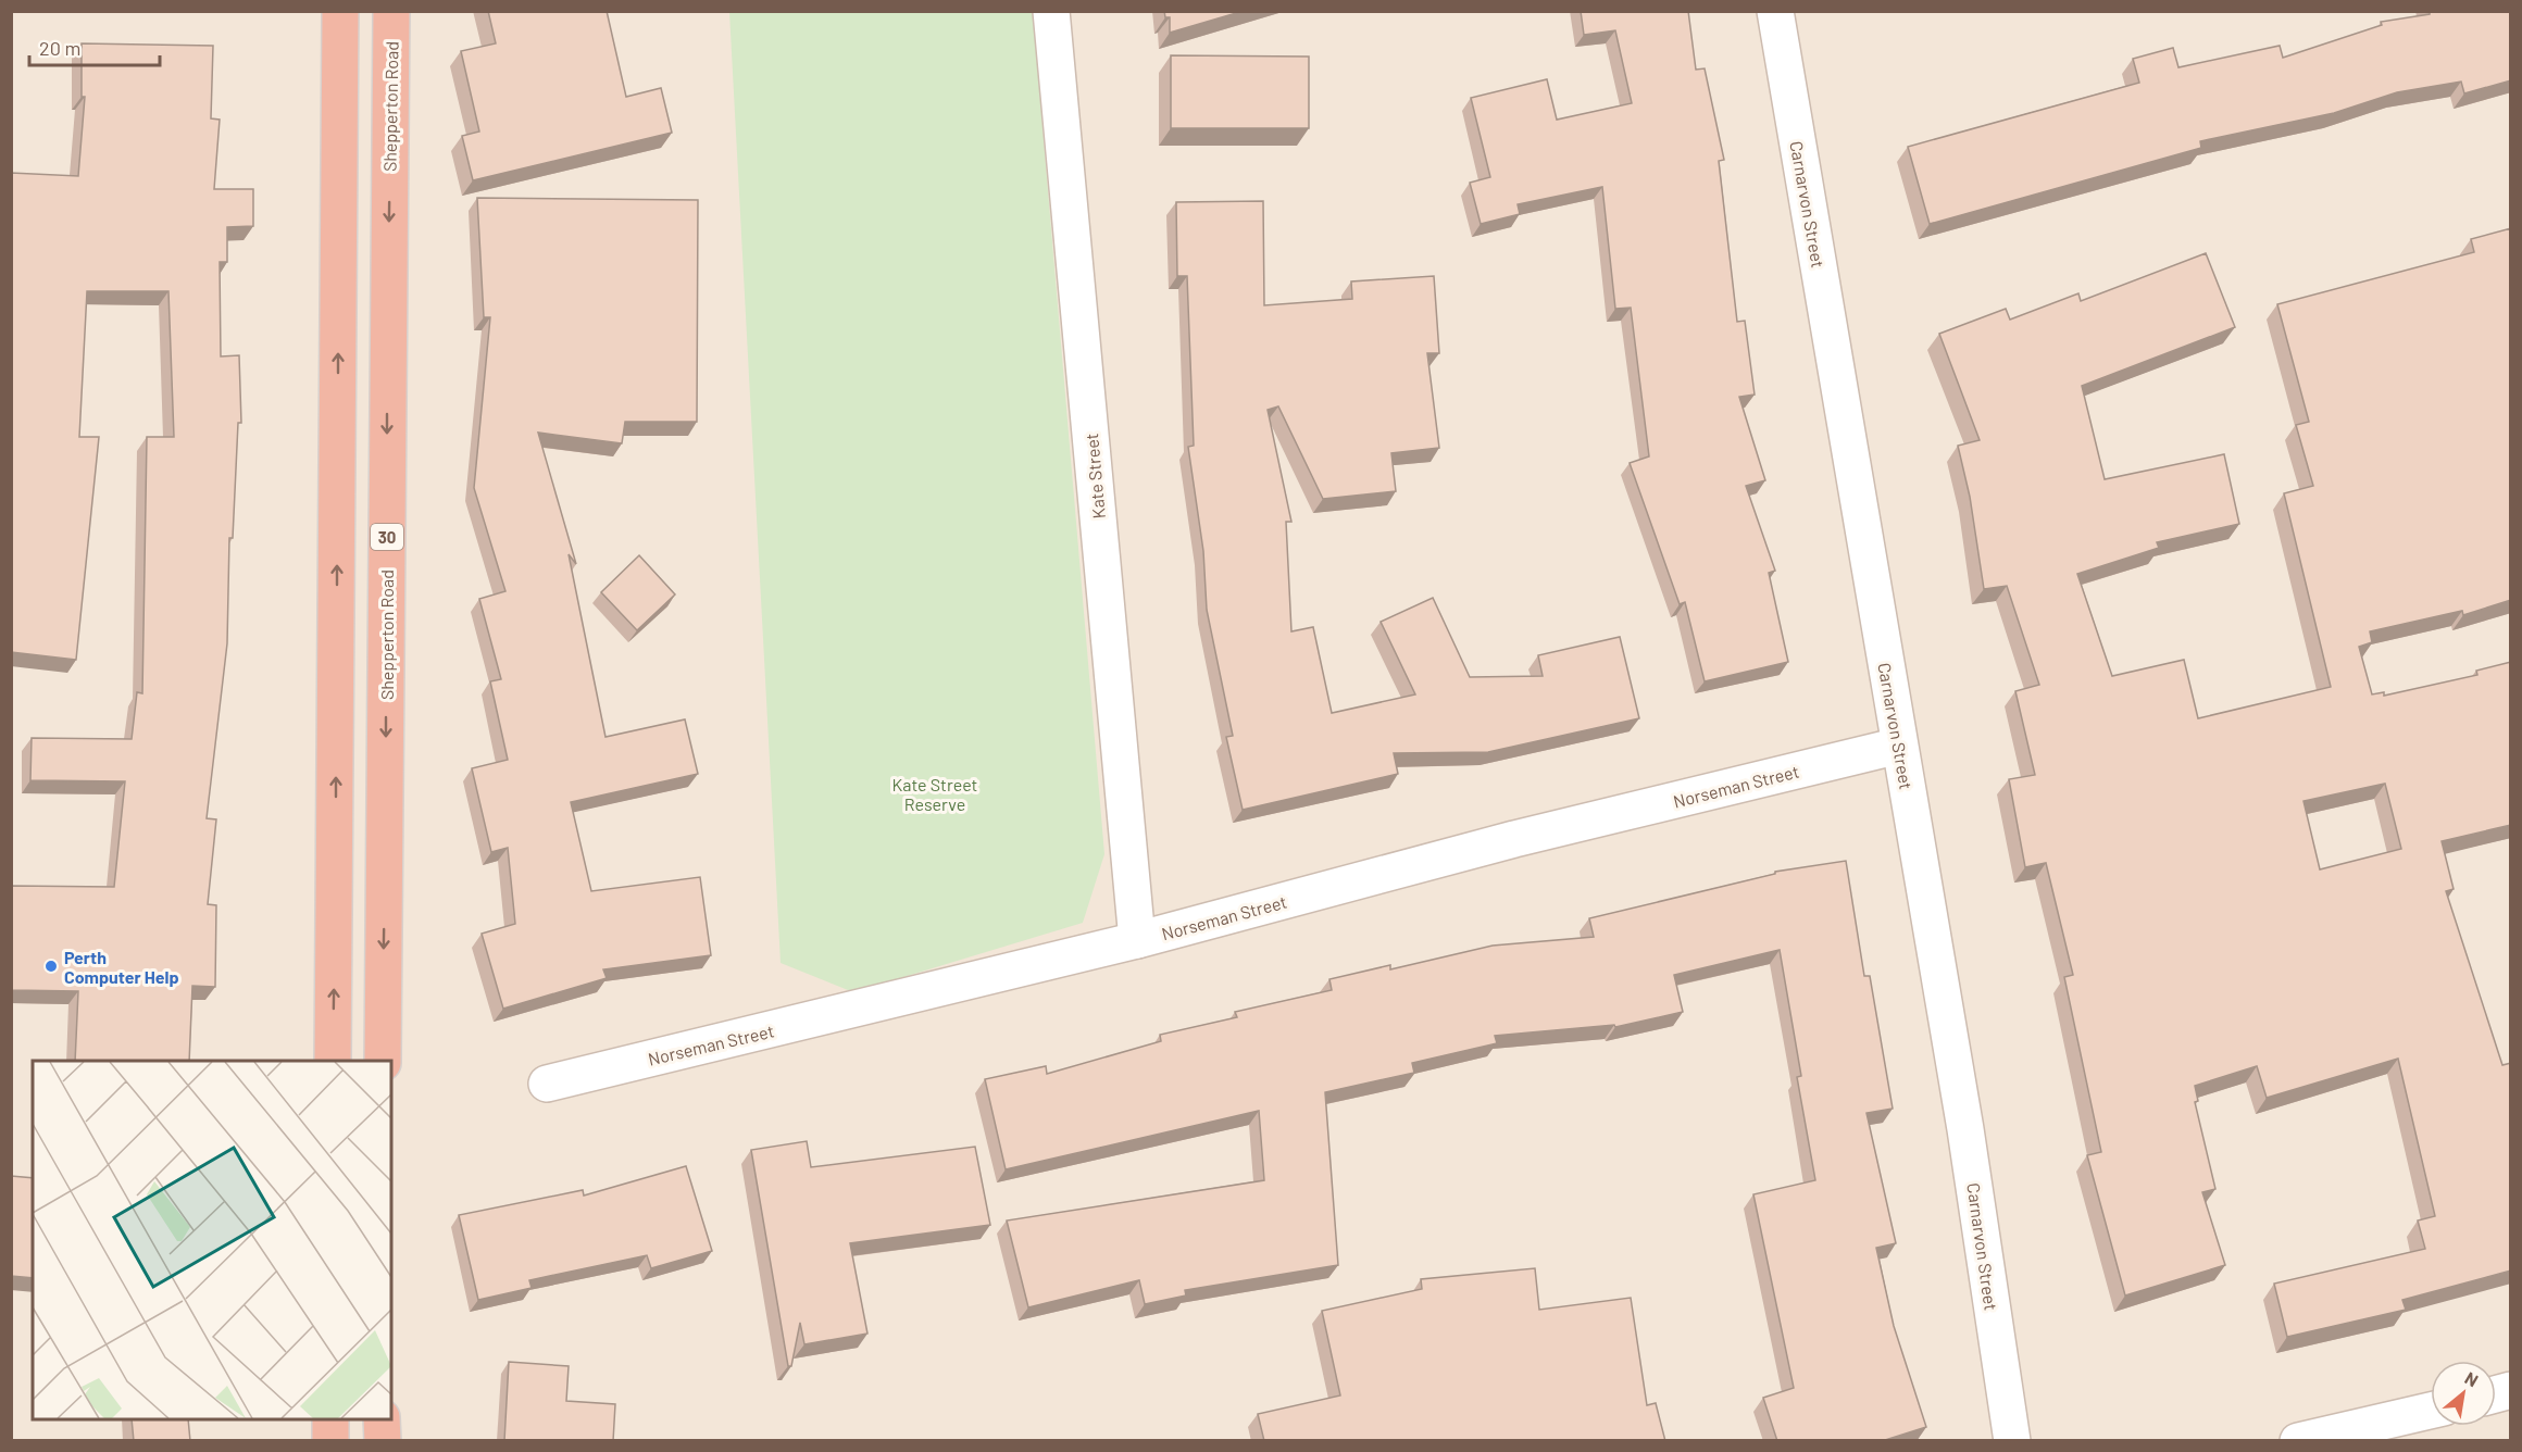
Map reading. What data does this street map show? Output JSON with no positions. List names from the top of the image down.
{
  "streets": {
    "highway": ["Shepperton Road", "30"],
    "street": ["Carnarvon Street", "Kate Street", "Norseman Street"]
  },
  "crossings": [
    ["Carnarvon Street", "Norseman Street"],
    ["Kate Street", "Norseman Street"]
  ],
  "parks": ["Kate Street Reserve"],
  "places": ["Perth Computer Help"],
  "scale_bar": "20 m",
  "north": "top right"
}
